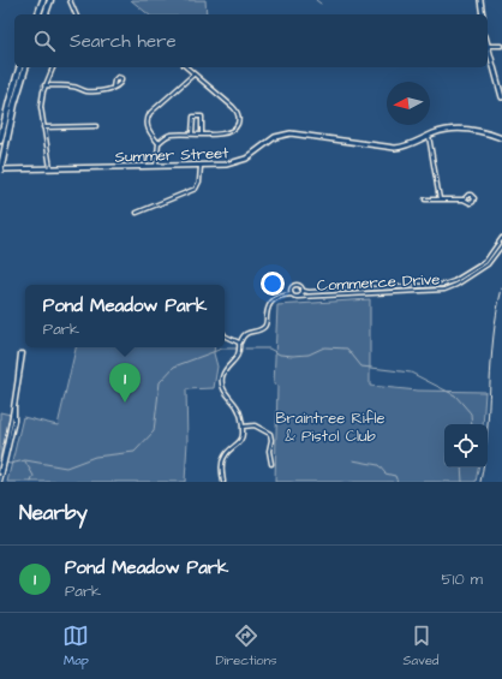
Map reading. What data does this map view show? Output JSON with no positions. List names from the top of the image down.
{
  "streets": {
    "street": ["Summer Street", "Commerce Drive"]
  },
  "parks": ["Braintree Rifle & Pistol Club"],
  "north": "left",
  "page": {
    "search": "Search here",
    "popup": ["Pond Meadow Park", "Park"],
    "pins": "1",
    "heading": "Nearby",
    "list": [
      {
        "mark": "1",
        "name": "Pond Meadow Park",
        "note": "Park",
        "value": "510 m"
      }
    ],
    "nav": ["Map", "Directions", "Saved"]
  }
}
